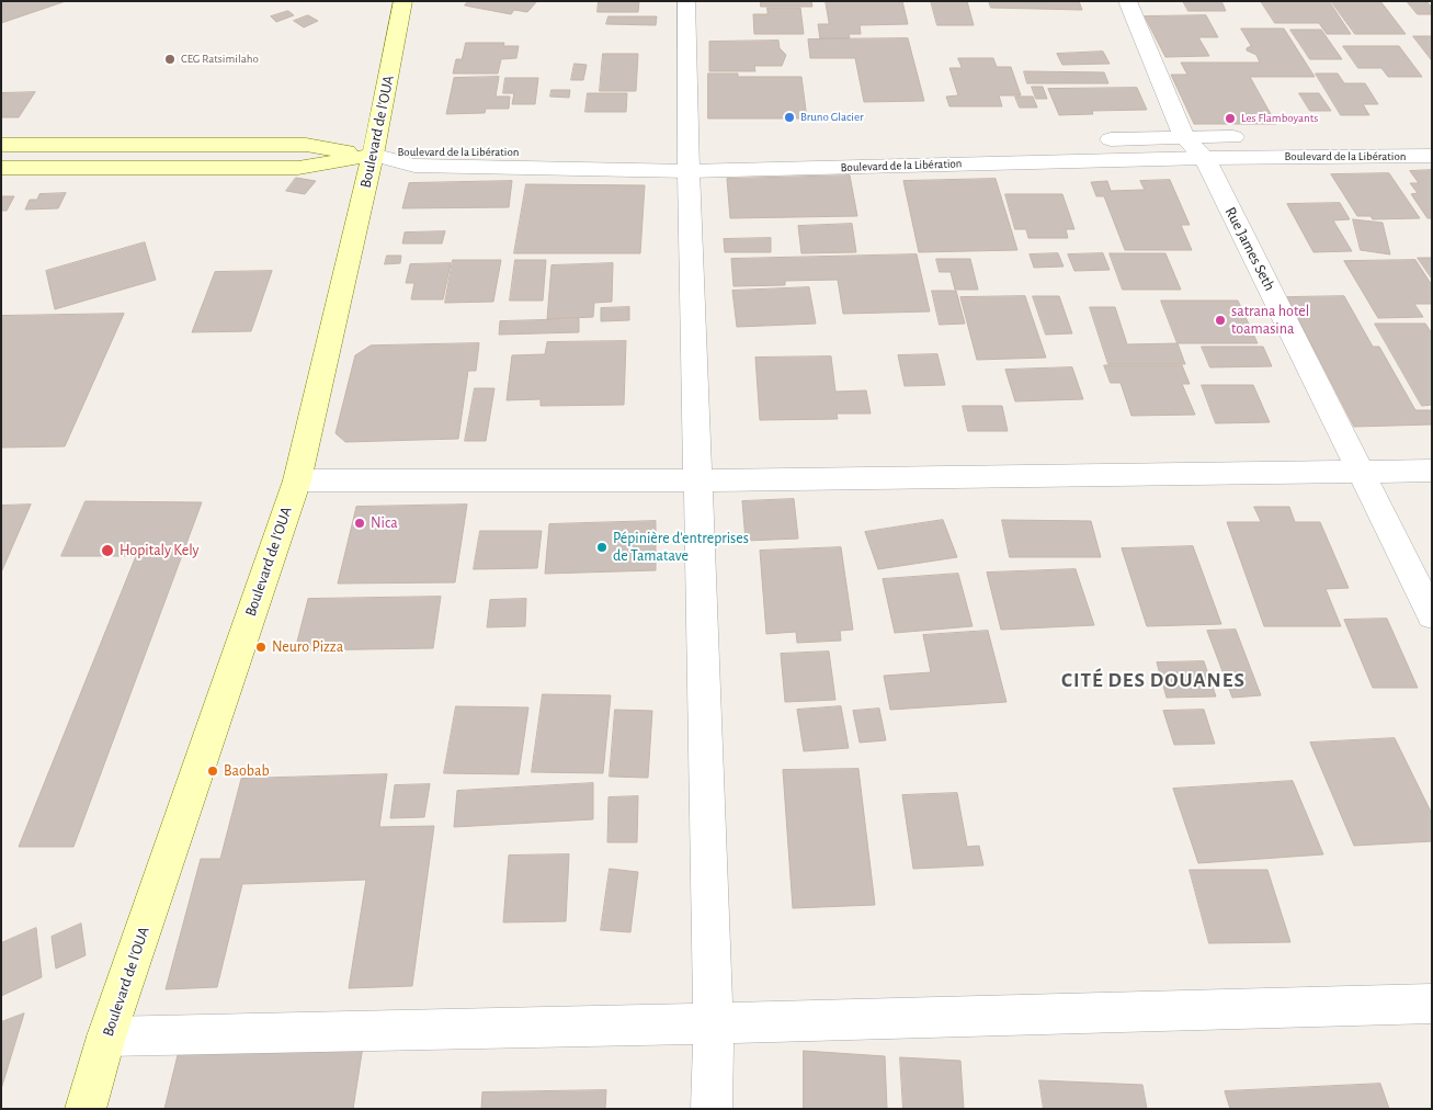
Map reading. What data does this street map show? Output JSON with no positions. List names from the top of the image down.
{
  "streets": {
    "main road": ["Boulevard de l'OUA", "Boulevard de la Libération"],
    "street": ["Rue James Seth"]
  },
  "crossings": [
    ["Boulevard de l'OUA", "Boulevard de la Libération"],
    ["Boulevard de la Libération", "Rue James Seth"]
  ],
  "districts": ["CITÉ DES DOUANES"],
  "places": [
    "CEG Ratsimilaho",
    "Bruno Glacier",
    "Les Flamboyants",
    "satrana hotel toamasina",
    "Nica",
    "Pépinière d'entreprises de Tamatave",
    "Hopitaly Kely",
    "Neuro Pizza",
    "Baobab"
  ]
}
